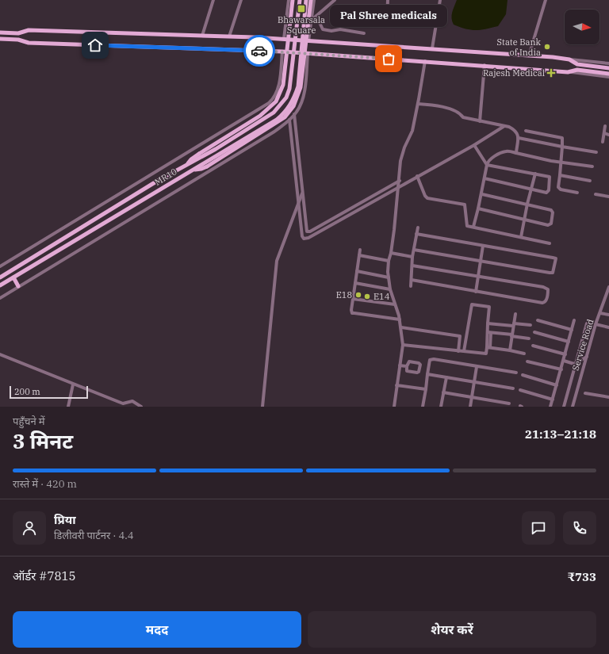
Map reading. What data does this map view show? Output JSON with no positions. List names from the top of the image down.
{
  "streets": {
    "main road": ["MR10"],
    "street": ["Service Road"]
  },
  "places": {
    "transit": ["Bhawarsala Square"],
    "other": [
      "State Bank of India",
      "Pal Shree medicals",
      "E18",
      "E14"
    ],
    "health": ["Rajesh Medical"]
  },
  "scale_bar": "200 m",
  "north": "right",
  "page": {
    "bubble": "Pal Shree medicals",
    "scale": "200 m",
    "heading": ["3 मिनट", "पहुँचने में", "21:13–21:18"],
    "panel": [
      "प्रिया",
      "डिलीवरी पार्टनर · 4.4",
      "ऑर्डर #7815",
      "₹733"
    ],
    "bar": "रास्ते में · 420 m",
    "buttons": ["मदद", "शेयर करें"]
  }
}
